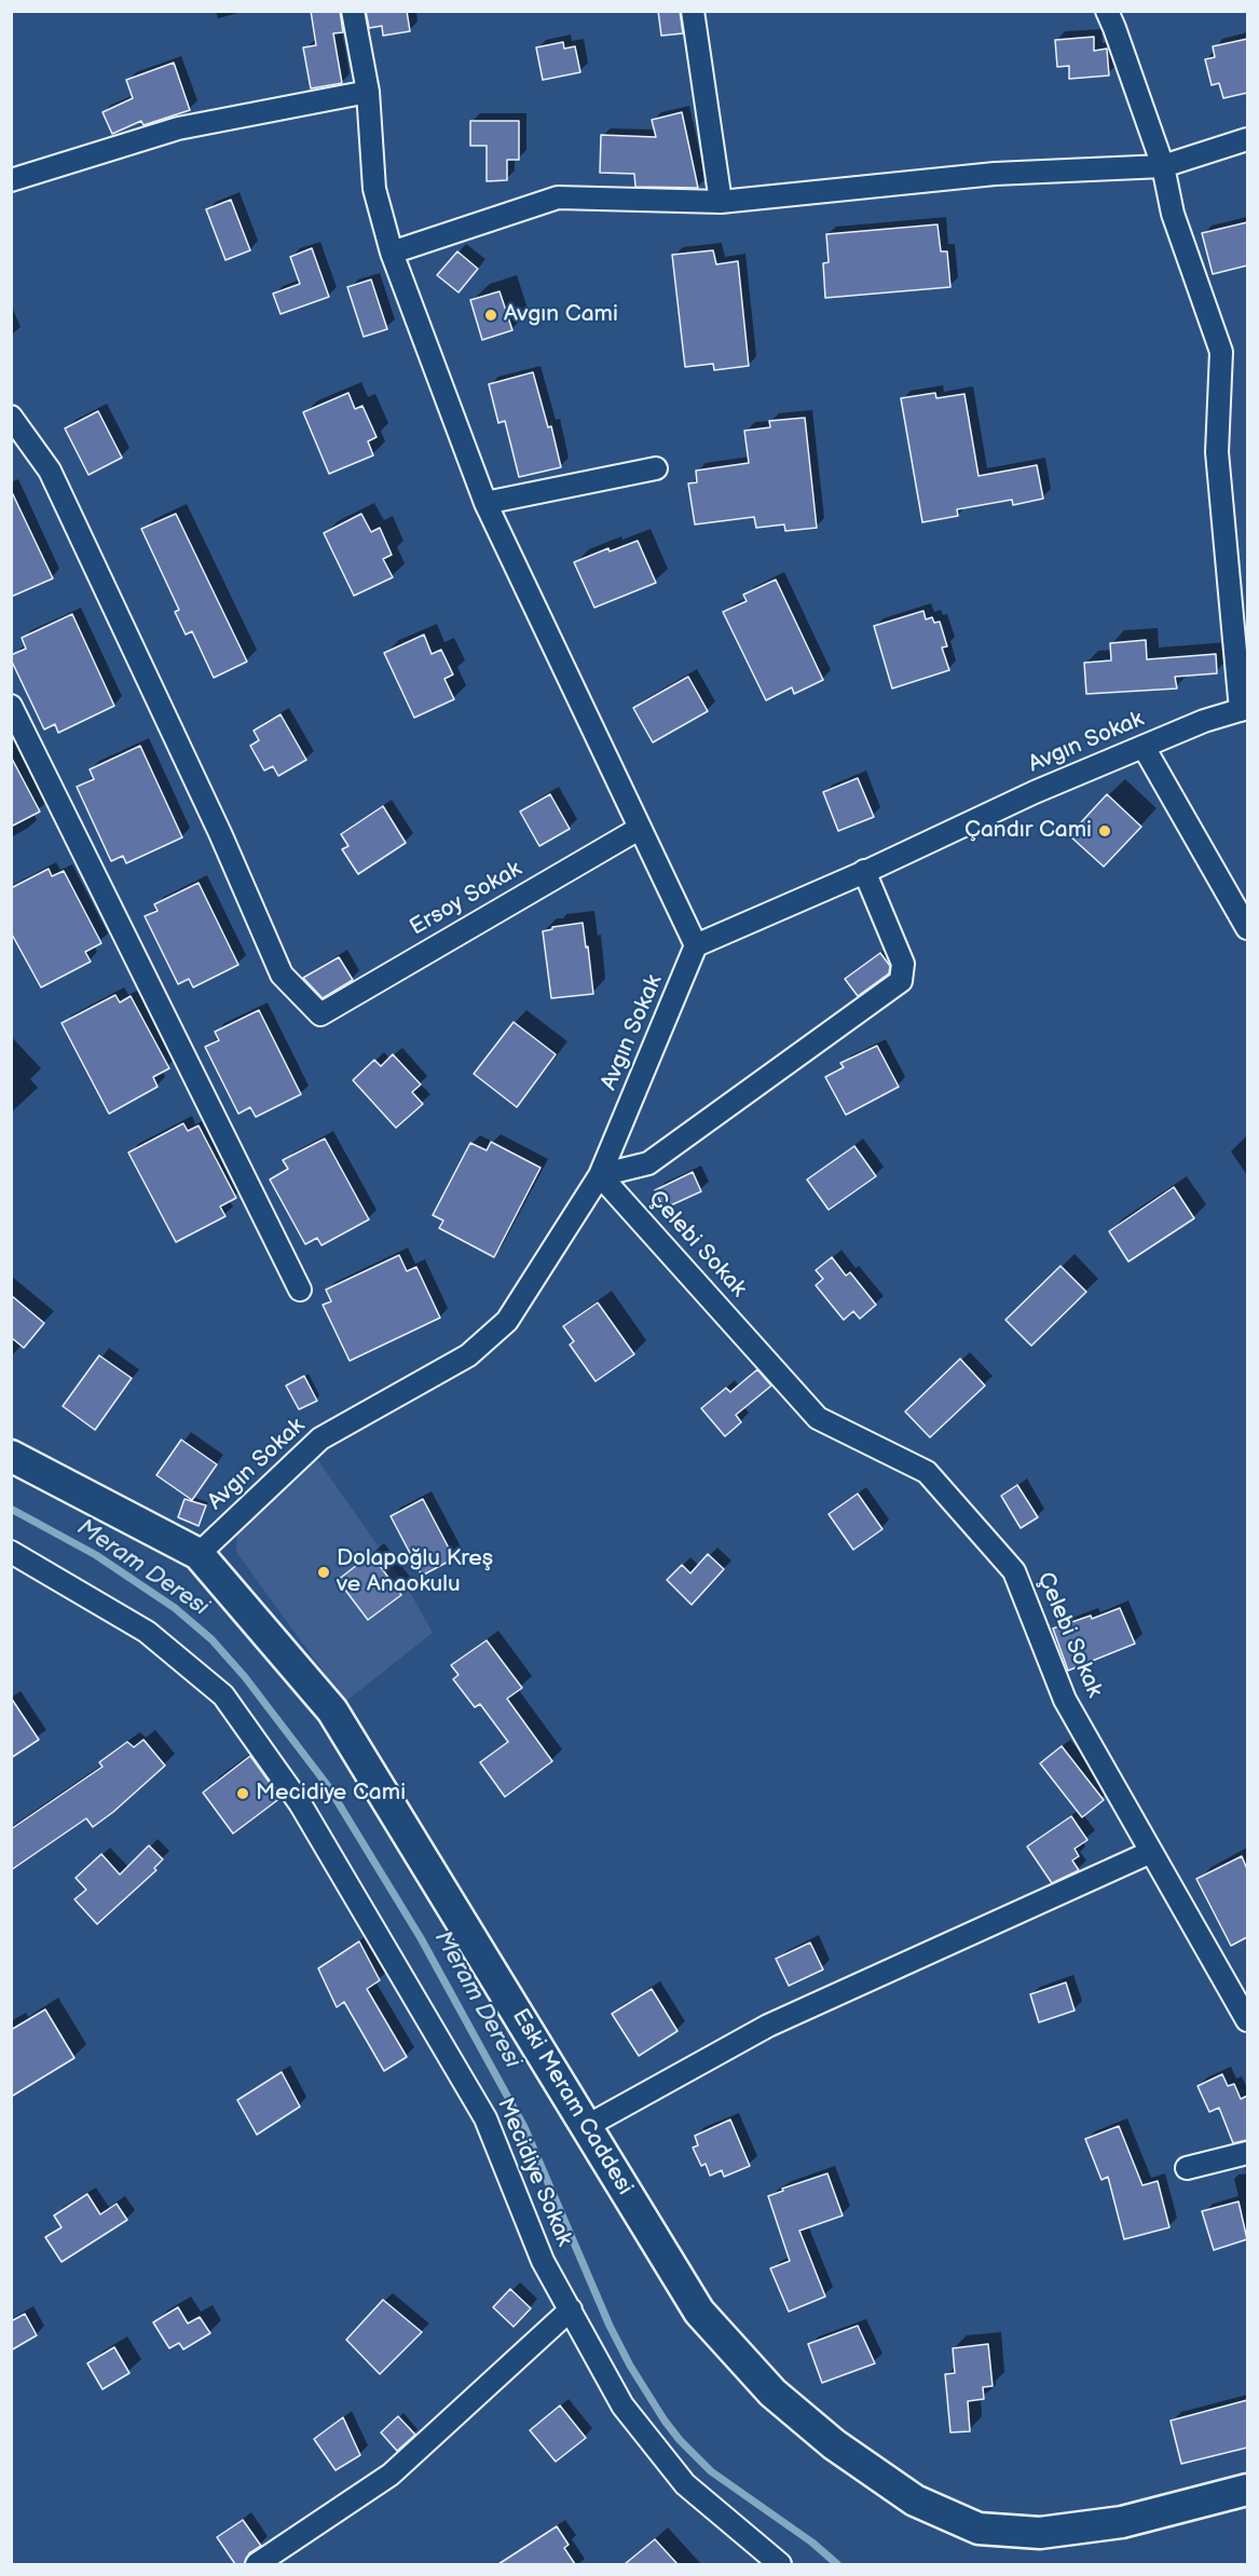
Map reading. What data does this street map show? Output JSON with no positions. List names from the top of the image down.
{
  "streets": {
    "street": [
      "Avgın Sokak",
      "Ersoy Sokak",
      "Çelebi Sokak",
      "Eski Meram Caddesi",
      "Mecidiye Sokak"
    ]
  },
  "crossings": [
    ["Avgın Sokak", "Çelebi Sokak"],
    ["Avgın Sokak", "Eski Meram Caddesi"]
  ],
  "water": ["Meram Deresi"],
  "places": [
    "Avgın Cami",
    "Çandır Cami",
    "Dolapoğlu Kreş ve Anaokulu",
    "Mecidiye Cami"
  ]
}
